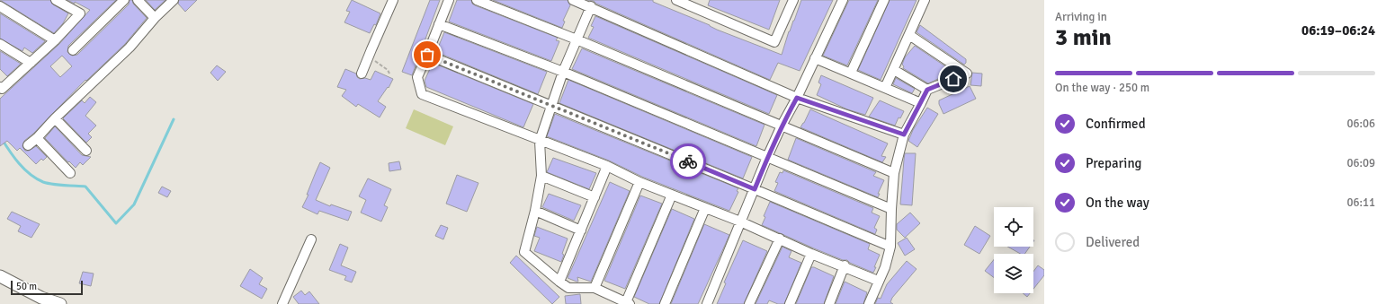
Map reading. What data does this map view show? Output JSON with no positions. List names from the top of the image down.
{
  "scale_bar": "50 m",
  "page": {
    "heading": ["3 min", "Arriving in", "06:19–06:24"],
    "bar": "On the way · 250 m",
    "list": [
      ["Confirmed", "06:06"],
      ["Preparing", "06:09"],
      ["On the way", "06:11"],
      "Delivered"
    ],
    "scale": "50 m"
  }
}
